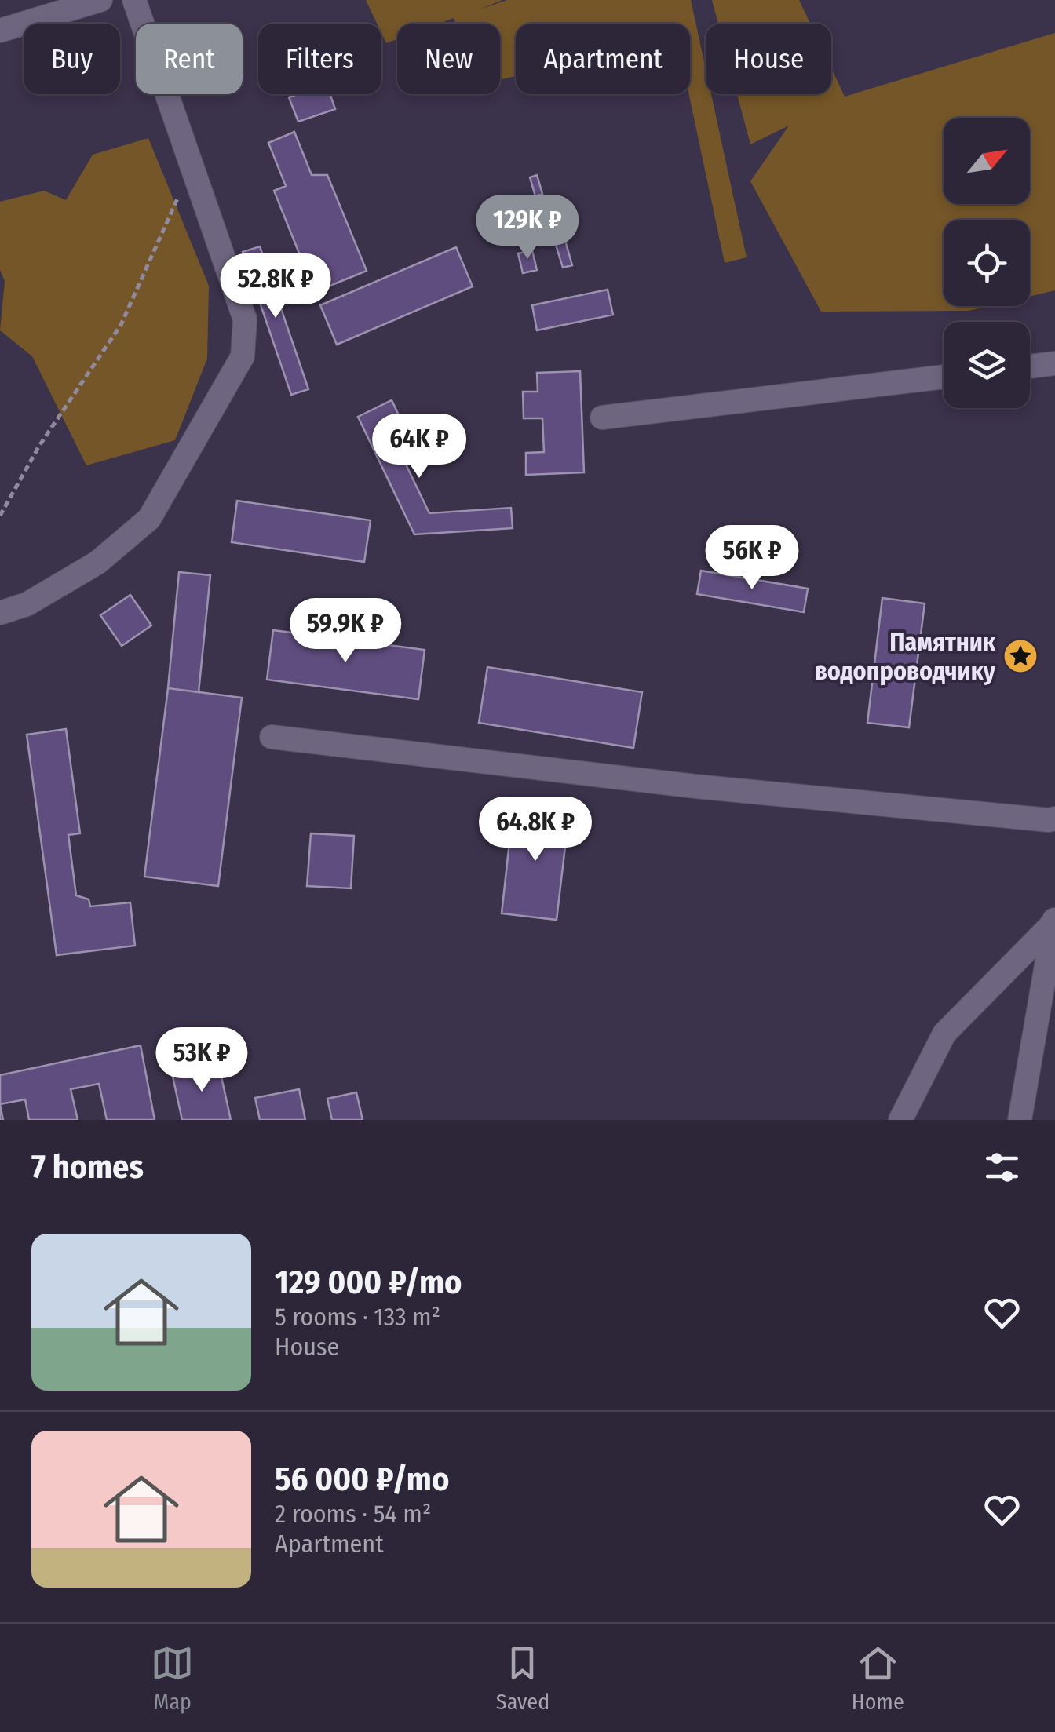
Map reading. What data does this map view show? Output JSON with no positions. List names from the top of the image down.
{
  "places": {
    "place": ["Памятник водопроводчику"]
  },
  "north": "top right",
  "page": {
    "chip": [
      "Buy",
      "Rent",
      "Filters",
      "New",
      "Apartment",
      "House"
    ],
    "price": [
      "129K ₽",
      "52.8K ₽",
      "64K ₽",
      "56K ₽",
      "59.9K ₽",
      "64.8K ₽",
      "53K ₽"
    ],
    "heading": "7 homes",
    "list": [
      {
        "name": "129 000 ₽/mo",
        "note": "5 rooms · 133 m² · House"
      },
      {
        "name": "56 000 ₽/mo",
        "note": "2 rooms · 54 m² · Apartment"
      }
    ],
    "tabs": ["Map", "Saved", "Home"]
  }
}
